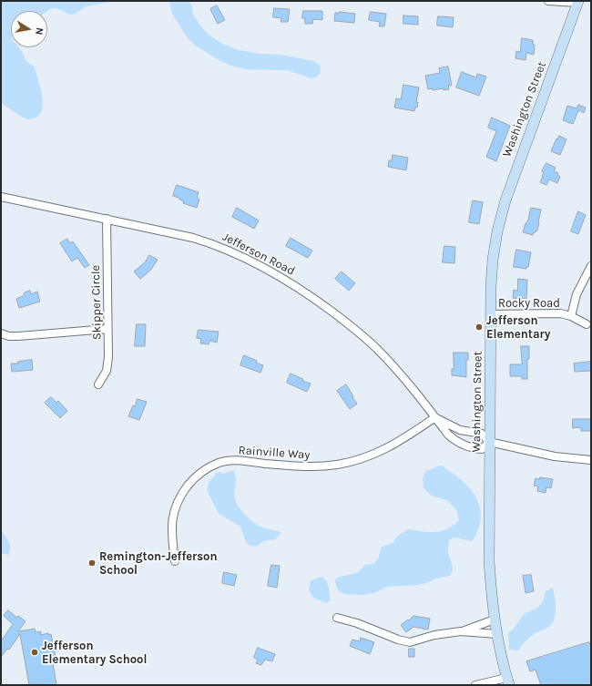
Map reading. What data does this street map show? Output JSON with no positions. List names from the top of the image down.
{
  "streets": {
    "main road": ["Washington Street"],
    "street": [
      "Jefferson Road",
      "Skipper Circle",
      "Rocky Road",
      "Rainville Way"
    ]
  },
  "crossings": [
    ["Washington Street", "Jefferson Road"],
    ["Washington Street", "Rocky Road"],
    ["Jefferson Road", "Skipper Circle"],
    ["Jefferson Road", "Rainville Way"]
  ],
  "places": ["Jefferson Elementary", "Remington-Jefferson School", "Jefferson Elementary School"],
  "north": "right"
}
